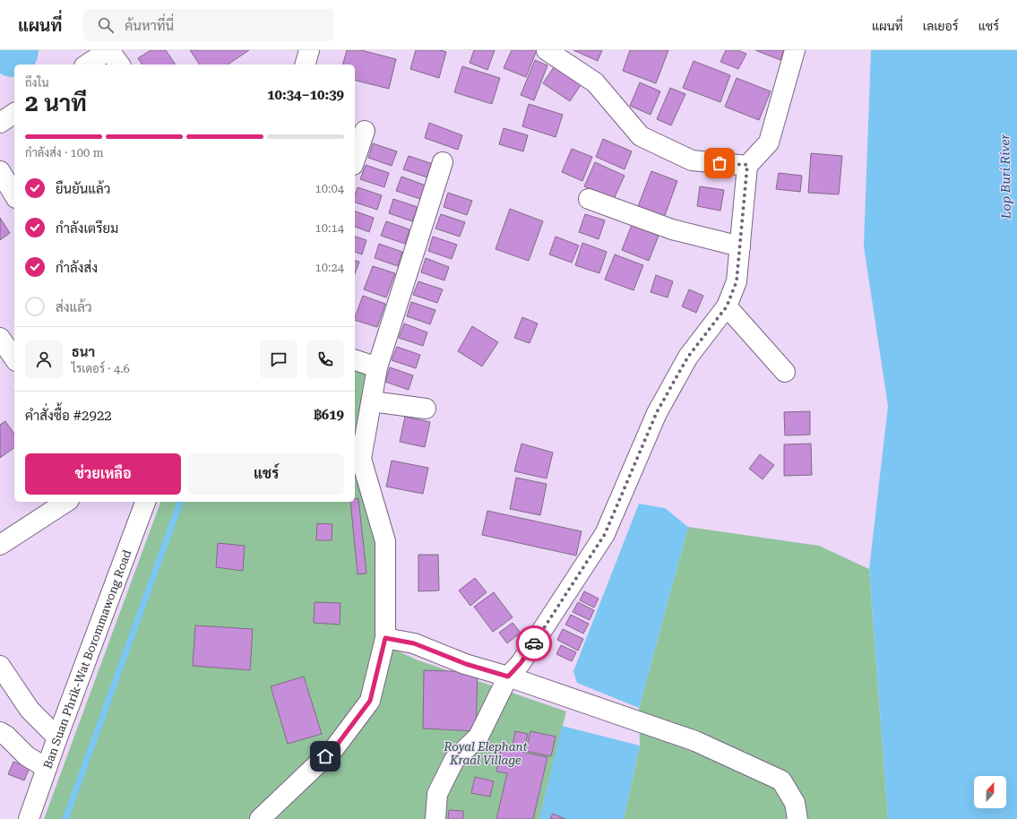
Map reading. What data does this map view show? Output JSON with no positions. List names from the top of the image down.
{
  "streets": {
    "street": ["Ban Suan Phrik-Wat Borommawong Road"]
  },
  "water": ["Lop Buri River"],
  "parks": ["Royal Elephant Kraal Village"],
  "north": "top",
  "page": {
    "header": "แผนที่",
    "search": "ค้นหาที่นี่",
    "nav": ["แผนที่", "เลเยอร์", "แชร์"],
    "heading": ["2 นาที", "ถึงใน", "10:34–10:39"],
    "panel": [
      "ธนา",
      "ไรเดอร์ · 4.6",
      "คำสั่งซื้อ #2922",
      "฿619"
    ],
    "bar": "กำลังส่ง · 100 m",
    "list": [
      ["ยืนยันแล้ว", "10:04"],
      ["กำลังเตรียม", "10:14"],
      ["กำลังส่ง", "10:24"],
      "ส่งแล้ว"
    ],
    "buttons": ["ช่วยเหลือ", "แชร์"]
  }
}
